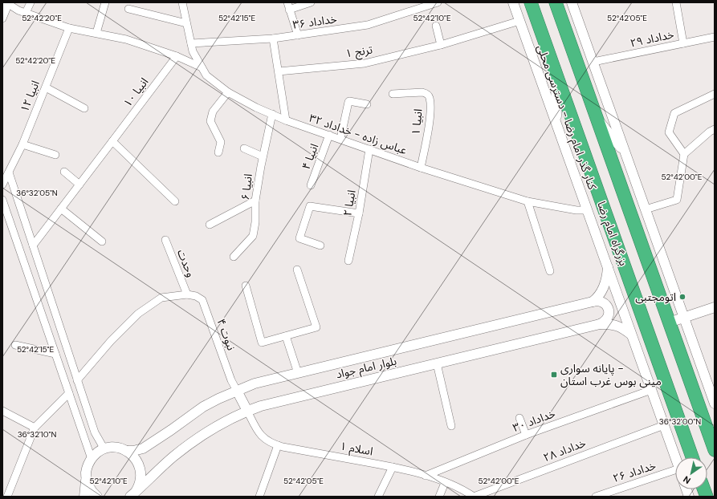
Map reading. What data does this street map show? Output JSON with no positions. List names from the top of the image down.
{
  "streets": {
    "highway": ["بزرگراه امام رضا"],
    "street": [
      "خداداد ۳۶",
      "خداداد ۲۹",
      "ترنج ۱",
      "انبیا ۱۰",
      "انبیا ۱۲",
      "کنار گذر امام رضا - دسترسی محلی",
      "انبیا ۱",
      "عباس زاده - خداداد ۳۲",
      "انبیا ۴",
      "انبیا ۶",
      "انبیا ۲",
      "وحدت",
      "نبوت ۴",
      "بلوار امام جواد",
      "خداداد ۳۰",
      "اسلام ۱",
      "خداداد ۲۸",
      "خداداد ۲۶"
    ]
  },
  "crossings": [
    ["خداداد ۳۶", "عباس زاده - خداداد ۳۲"],
    ["ترنج ۱", "کنار گذر امام رضا - دسترسی محلی"],
    ["کنار گذر امام رضا - دسترسی محلی", "عباس زاده - خداداد ۳۲"],
    ["کنار گذر امام رضا - دسترسی محلی", "بلوار امام جواد"],
    ["کنار گذر امام رضا - دسترسی محلی", "خداداد ۳۰"],
    ["کنار گذر امام رضا - دسترسی محلی", "خداداد ۲۸"],
    ["انبیا ۱", "عباس زاده - خداداد ۳۲"],
    ["عباس زاده - خداداد ۳۲", "انبیا ۴"],
    ["عباس زاده - خداداد ۳۲", "انبیا ۶"],
    ["عباس زاده - خداداد ۳۲", "انبیا ۲"],
    ["وحدت", "نبوت ۴"],
    ["نبوت ۴", "بلوار امام جواد"],
    ["بلوار امام جواد", "اسلام ۱"],
    ["خداداد ۳۰", "اسلام ۱"],
    ["اسلام ۱", "خداداد ۲۸"]
  ],
  "places": {
    "other": ["اتومجتبی"],
    "transit": ["پایانه سواری - مینی بوس غرب استان"]
  },
  "north": "bottom left",
  "coordinates": [
    "52°42'20\"E",
    "52°42'15\"E",
    "52°42'10\"E",
    "52°42'05\"E",
    "52°42'00\"E",
    "36°32'05\"N",
    "36°32'00\"N",
    "36°32'10\"N"
  ]
}
